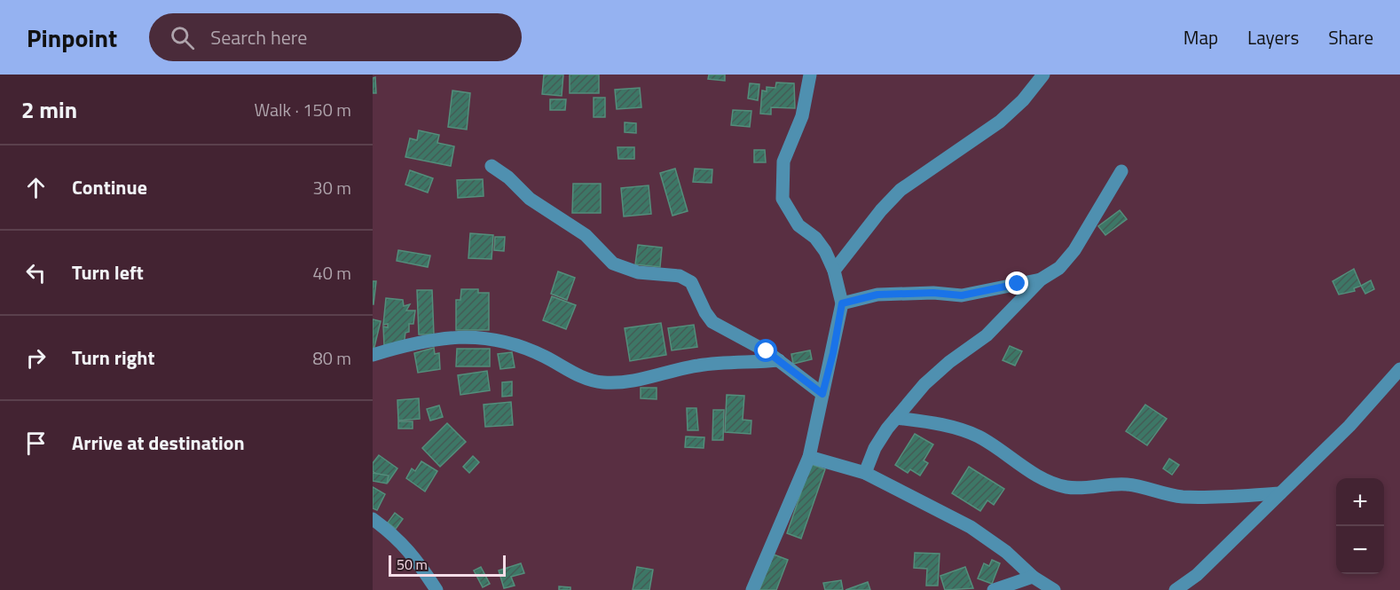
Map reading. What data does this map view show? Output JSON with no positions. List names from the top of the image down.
{
  "scale_bar": "50 m",
  "page": {
    "header": "Pinpoint",
    "search": "Search here",
    "nav": ["Map", "Layers", "Share"],
    "heading": ["2 min", "Walk · 150 m"],
    "list": [
      ["Continue", "30 m"],
      ["Turn left", "40 m"],
      ["Turn right", "80 m"],
      "Arrive at destination"
    ],
    "map_buttons": ["+", "−"],
    "scale": "50 m"
  }
}
